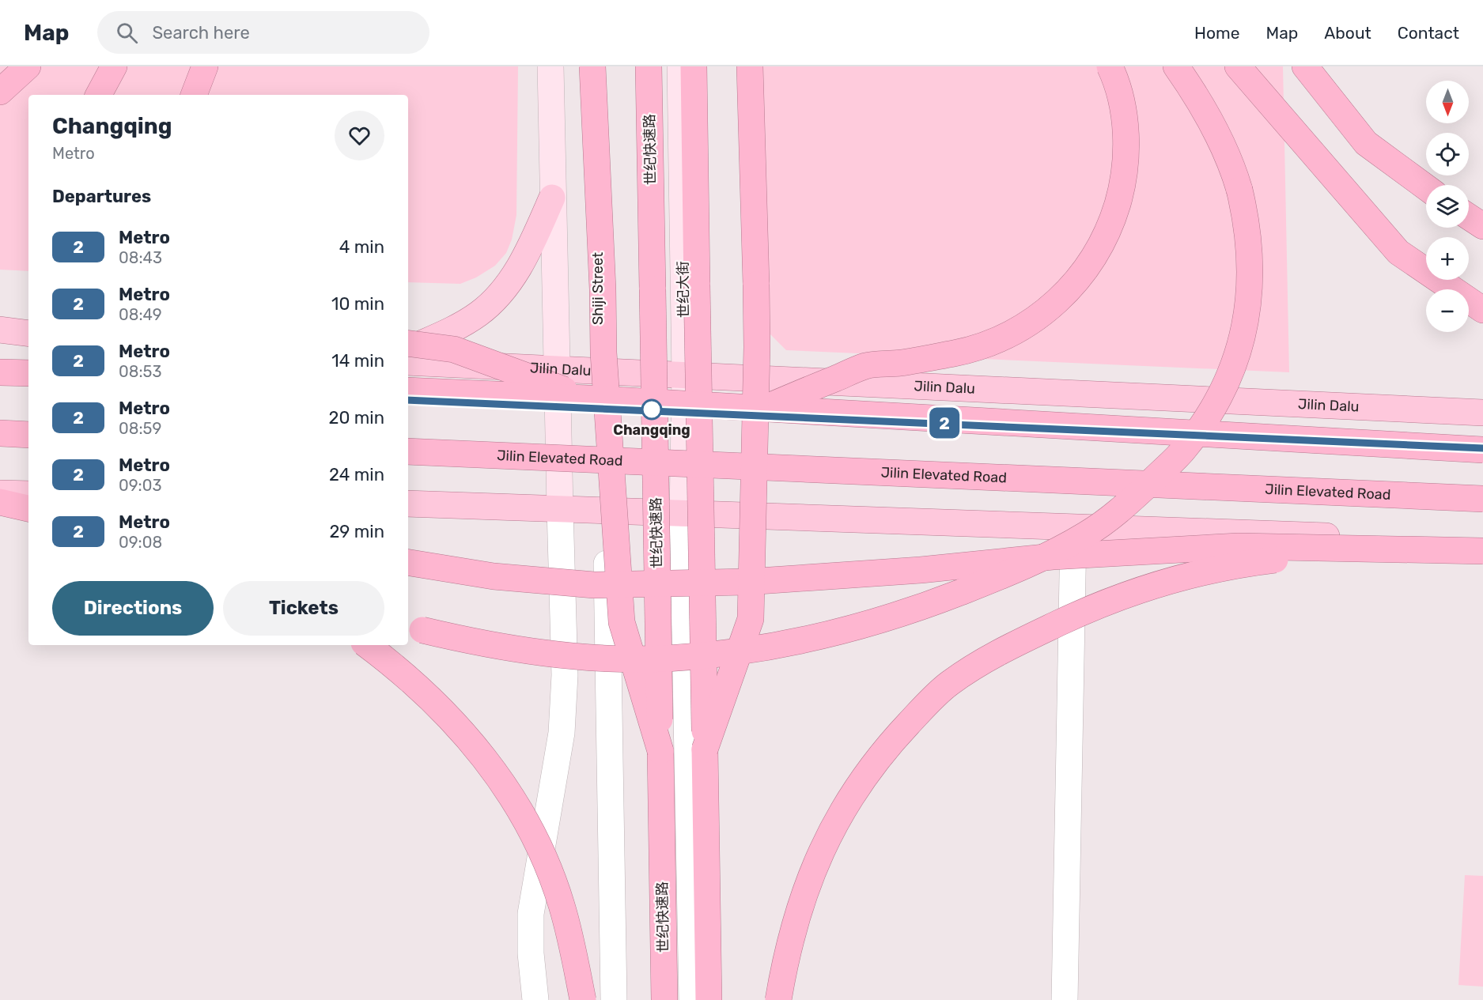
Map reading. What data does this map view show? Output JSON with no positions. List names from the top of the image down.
{
  "streets": {
    "highway": ["世纪快速路", "Jilin Elevated Road"],
    "main road": ["Shiji Street", "世纪大街", "Jilin Dalu"]
  },
  "crossings": [
    ["Shiji Street", "Jilin Dalu"],
    ["世纪大街", "Jilin Dalu"]
  ],
  "places": ["Changqing"],
  "lines": ["metro line 2"],
  "north": "bottom",
  "page": {
    "header": "Map",
    "search": "Search here",
    "nav": [
      "Home",
      "Map",
      "About",
      "Contact"
    ],
    "on_map": "2",
    "map_buttons": ["+", "−"],
    "heading": [
      ["Changqing", "Metro"],
      "Departures"
    ],
    "list": [
      {
        "mark": "2",
        "name": "Metro",
        "note": "08:43",
        "value": "4 min"
      },
      {
        "mark": "2",
        "name": "Metro",
        "note": "08:49",
        "value": "10 min"
      },
      {
        "mark": "2",
        "name": "Metro",
        "note": "08:53",
        "value": "14 min"
      },
      {
        "mark": "2",
        "name": "Metro",
        "note": "08:59",
        "value": "20 min"
      },
      {
        "mark": "2",
        "name": "Metro",
        "note": "09:03",
        "value": "24 min"
      },
      {
        "mark": "2",
        "name": "Metro",
        "note": "09:08",
        "value": "29 min"
      }
    ],
    "buttons": ["Directions", "Tickets"]
  }
}
